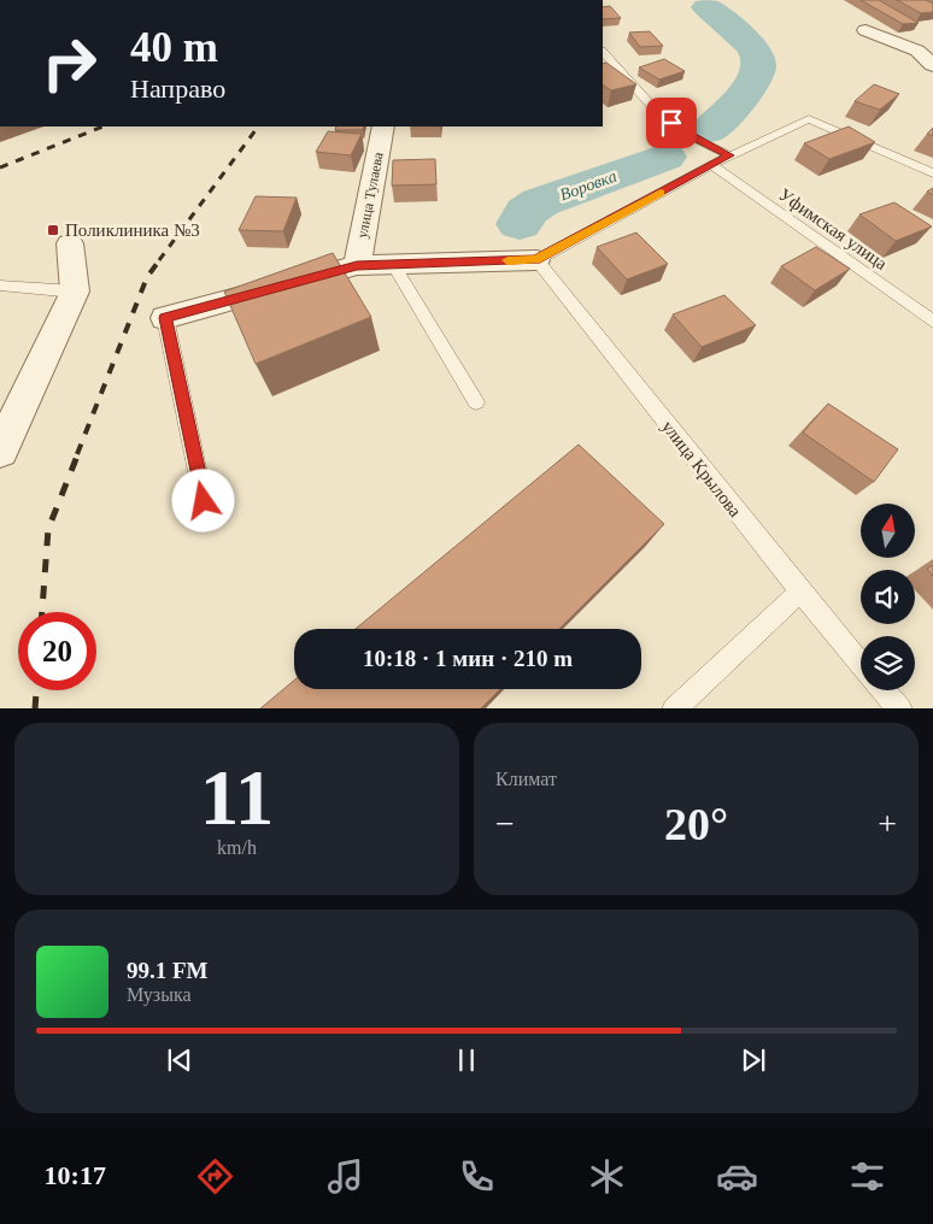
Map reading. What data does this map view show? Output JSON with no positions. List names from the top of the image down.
{
  "streets": {
    "street": ["улица Тулаева"],
    "lane": ["Уфимская улица", "улица Крылова"]
  },
  "water": ["Воровка"],
  "places": {
    "transit": ["Поликлиника №3"]
  },
  "north": "top",
  "page": {
    "turn": ["40 m", "Направо"],
    "limit": "20",
    "trip": "10:18 · 1 мин · 210 m",
    "tile": [
      ["11", "km/h"],
      "Климат"
    ],
    "heat": ["−", "20°", "+"],
    "song": ["99.1 FM", "Музыка"],
    "tabs": "10:17"
  }
}
